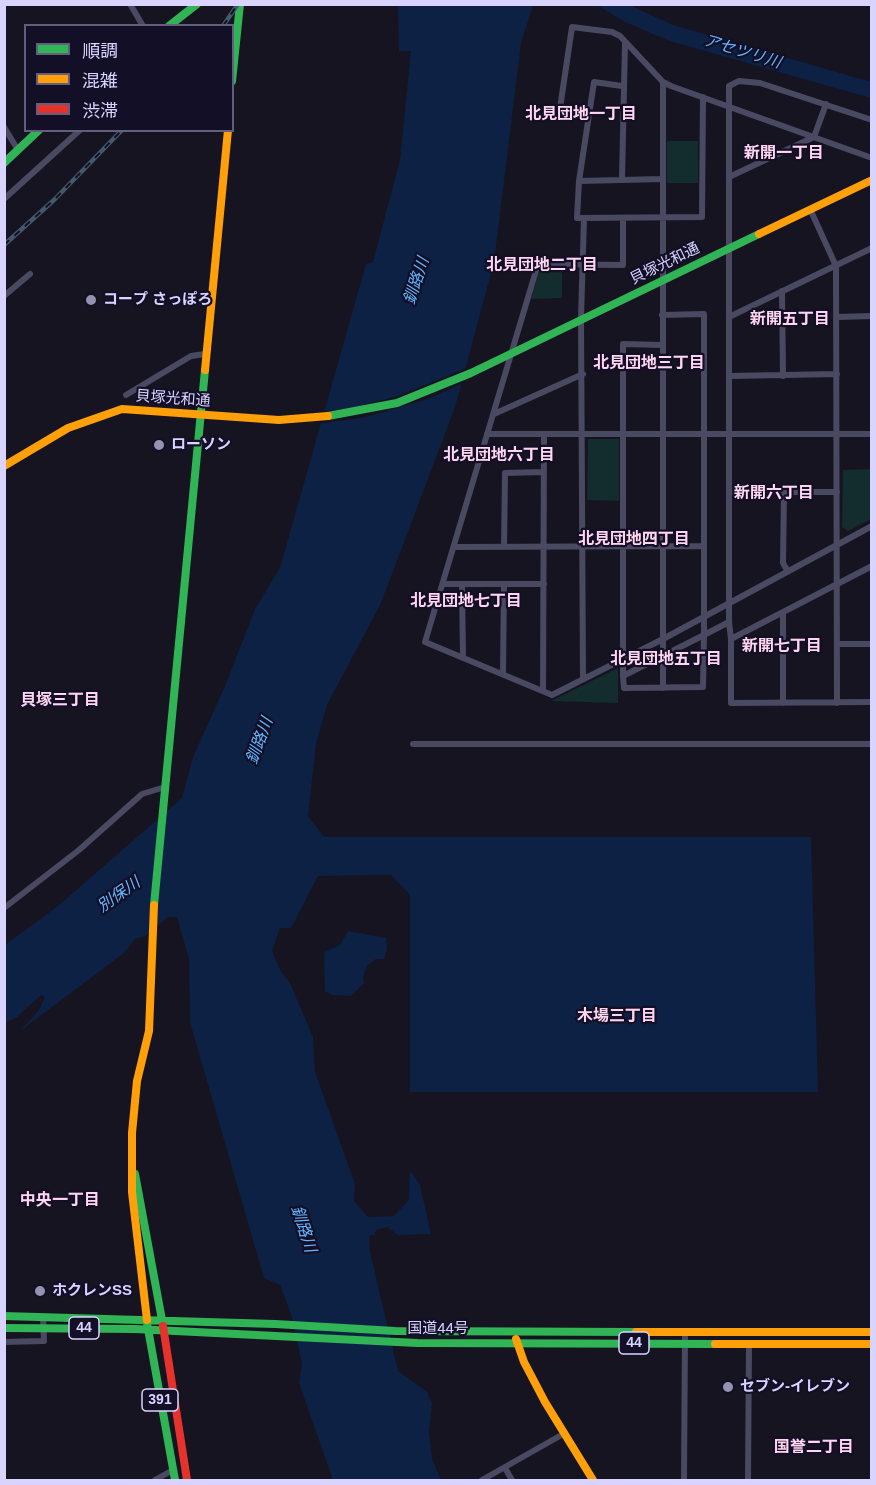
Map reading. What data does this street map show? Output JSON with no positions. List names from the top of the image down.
{
  "streets": {
    "main road": [
      "貝塚光和通",
      "44",
      "国道44号",
      "391"
    ]
  },
  "crossings": [
    ["国道44号", "391"]
  ],
  "districts": [
    "北見団地一丁目",
    "新開一丁目",
    "北見団地二丁目",
    "新開五丁目",
    "北見団地三丁目",
    "北見団地六丁目",
    "新開六丁目",
    "北見団地四丁目",
    "北見団地七丁目",
    "新開七丁目",
    "北見団地五丁目",
    "貝塚三丁目",
    "木場三丁目",
    "中央一丁目",
    "国誉二丁目"
  ],
  "water": ["アセツリ川", "釧路川", "別保川"],
  "places": [
    "コープ さっぽろ",
    "ローソン",
    "ホクレンSS",
    "セブン-イレブン"
  ],
  "legend": ["順調", "混雑", "渋滞"]
}
